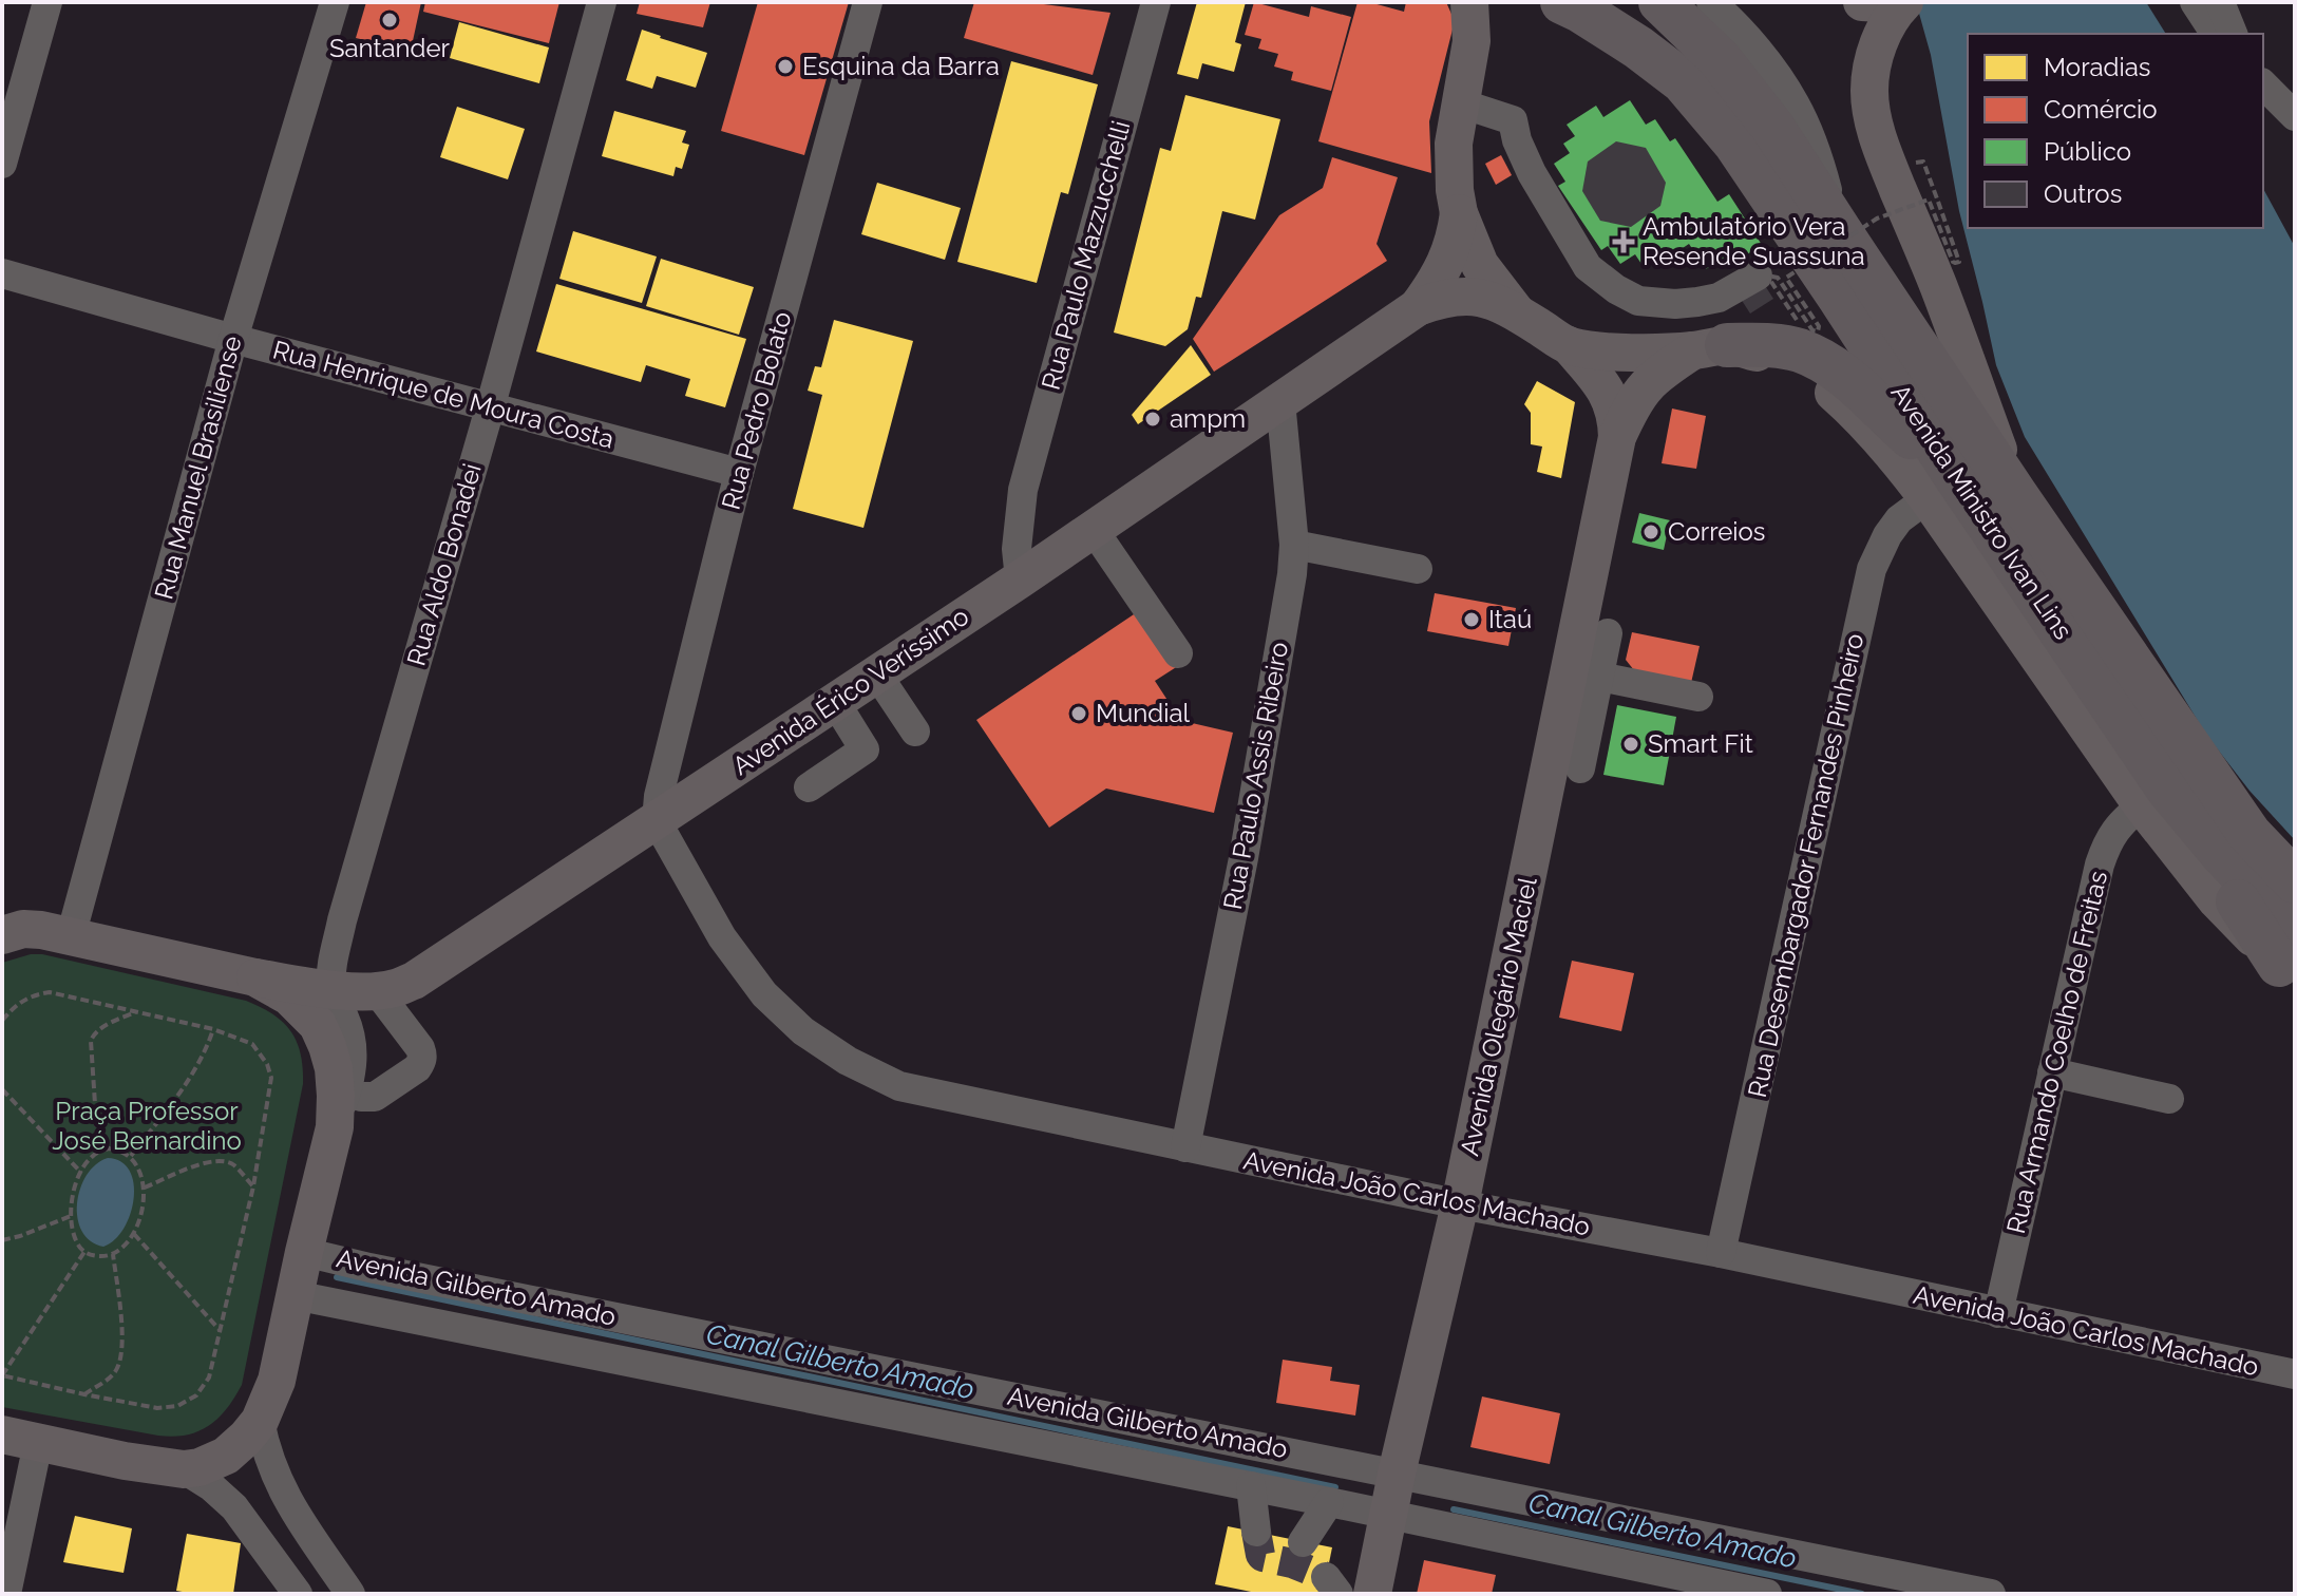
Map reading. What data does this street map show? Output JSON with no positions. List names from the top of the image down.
{
  "streets": {
    "highway": ["Avenida Ministro Ivan Lins"],
    "main road": ["Avenida Érico Veríssimo", "Avenida Olegário Maciel"],
    "street": [
      "Rua Paulo Mazzucchelli",
      "Rua Henrique de Moura Costa",
      "Rua Pedro Bolato",
      "Rua Manuel Brasiliense",
      "Rua Aldo Bonadei",
      "Rua Paulo Assis Ribeiro",
      "Rua Desembargador Fernandes Pinheiro",
      "Rua Armando Coelho de Freitas",
      "Avenida João Carlos Machado",
      "Avenida Gilberto Amado"
    ]
  },
  "crossings": [
    ["Rua Paulo Mazzucchelli", "Avenida Érico Veríssimo"],
    ["Rua Henrique de Moura Costa", "Rua Pedro Bolato"],
    ["Rua Henrique de Moura Costa", "Rua Manuel Brasiliense"],
    ["Rua Henrique de Moura Costa", "Rua Aldo Bonadei"],
    ["Rua Pedro Bolato", "Avenida Érico Veríssimo"],
    ["Rua Pedro Bolato", "Avenida João Carlos Machado"],
    ["Avenida Ministro Ivan Lins", "Rua Desembargador Fernandes Pinheiro"],
    ["Avenida Ministro Ivan Lins", "Rua Armando Coelho de Freitas"],
    ["Rua Aldo Bonadei", "Avenida Érico Veríssimo"],
    ["Avenida Érico Veríssimo", "Rua Paulo Assis Ribeiro"],
    ["Avenida Érico Veríssimo", "Avenida João Carlos Machado"],
    ["Rua Paulo Assis Ribeiro", "Avenida João Carlos Machado"],
    ["Rua Desembargador Fernandes Pinheiro", "Avenida João Carlos Machado"],
    ["Avenida Olegário Maciel", "Avenida João Carlos Machado"],
    ["Avenida Olegário Maciel", "Avenida Gilberto Amado"],
    ["Rua Armando Coelho de Freitas", "Avenida João Carlos Machado"]
  ],
  "water": ["Canal Gilberto Amado"],
  "parks": ["Praça Professor José Bernardino"],
  "places": {
    "other": [
      "Santander",
      "Esquina da Barra",
      "ampm",
      "Correios",
      "Itaú",
      "Mundial",
      "Smart Fit"
    ],
    "health": ["Ambulatório Vera Resende Suassuna"]
  },
  "legend": [
    "Moradias",
    "Comércio",
    "Público",
    "Outros"
  ]
}
